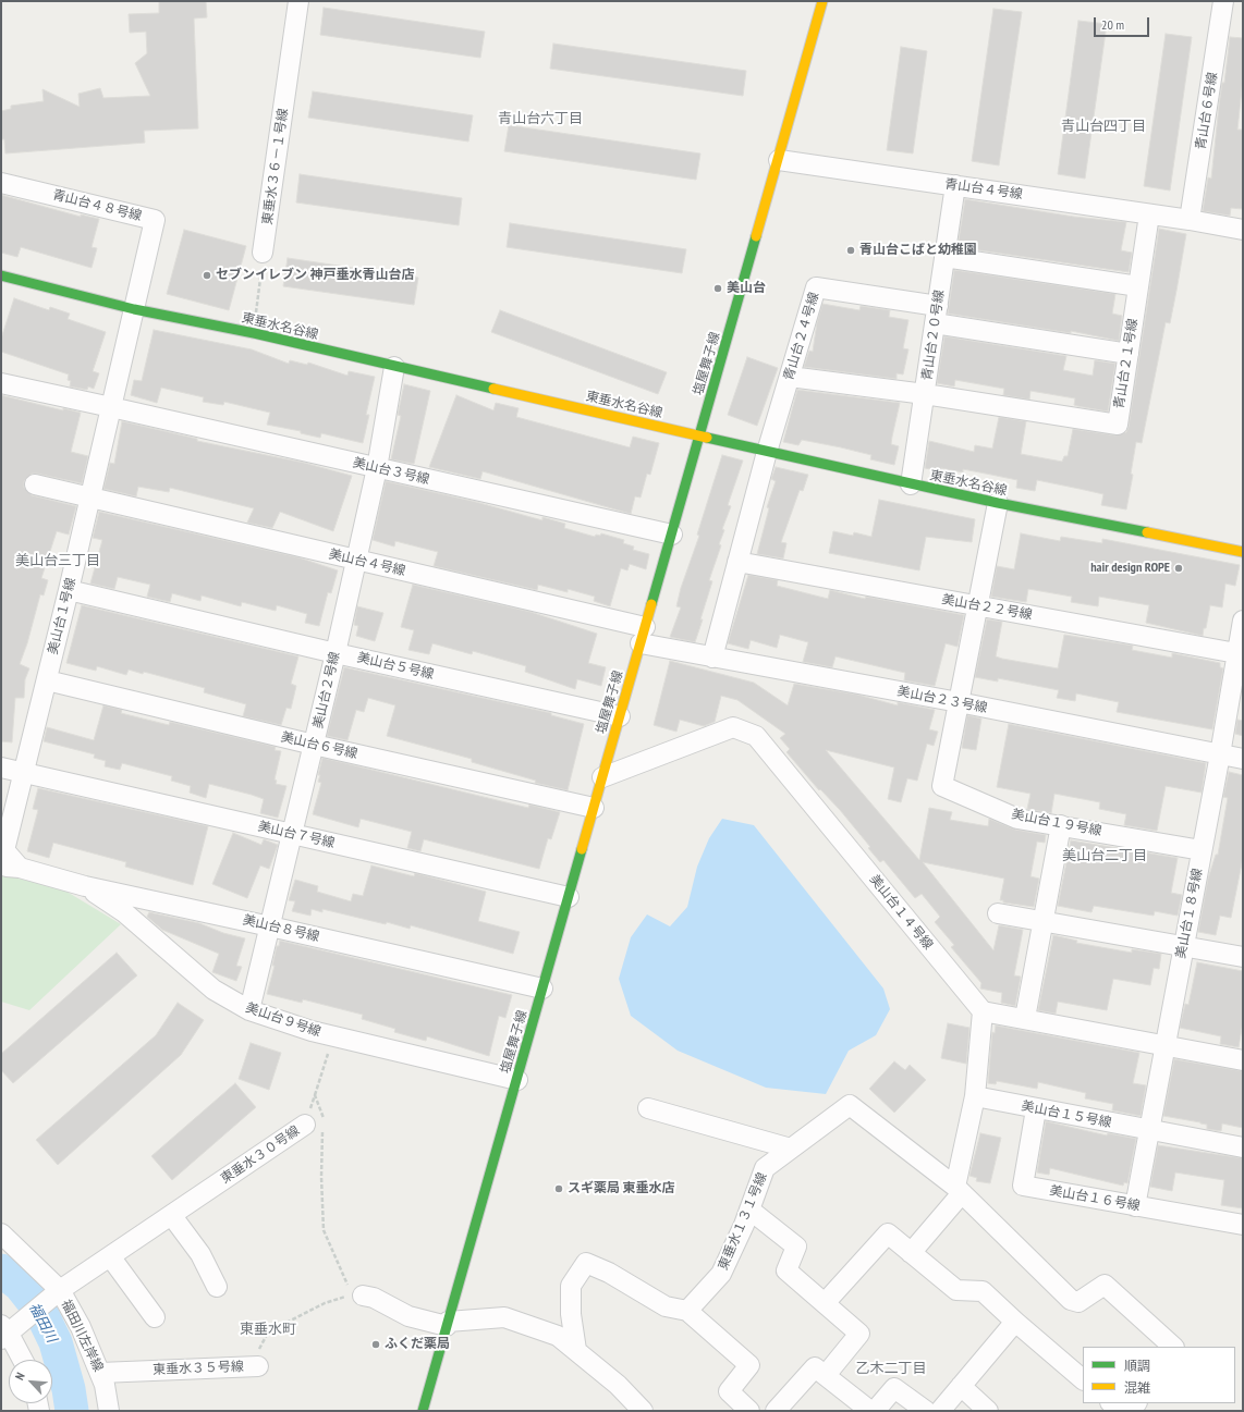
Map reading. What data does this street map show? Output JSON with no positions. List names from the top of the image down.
{
  "streets": {
    "street": [
      "青山台６号線",
      "東垂水３６－１号線",
      "青山台４号線",
      "青山台４８号線",
      "東垂水名谷線",
      "青山台２０号線",
      "青山台２４号線",
      "塩屋舞子線",
      "青山台２１号線",
      "美山台３号線",
      "美山台４号線",
      "美山台２２号線",
      "美山台１号線",
      "美山台５号線",
      "美山台２号線",
      "美山台２３号線",
      "美山台６号線",
      "美山台１９号線",
      "美山台７号線",
      "美山台１４号線",
      "美山台１８号線",
      "美山台８号線",
      "美山台９号線",
      "美山台１５号線",
      "東垂水３０号線",
      "美山台１６号線",
      "東垂水１３１号線",
      "福田川左岸線",
      "東垂水３５号線"
    ]
  },
  "crossings": [
    ["青山台６号線", "青山台４号線"],
    ["青山台４号線", "青山台２０号線"],
    ["青山台４号線", "塩屋舞子線"],
    ["青山台４号線", "青山台２１号線"],
    ["青山台４８号線", "東垂水名谷線"],
    ["青山台４８号線", "美山台１号線"],
    ["東垂水名谷線", "青山台２０号線"],
    ["東垂水名谷線", "青山台２４号線"],
    ["東垂水名谷線", "塩屋舞子線"],
    ["東垂水名谷線", "美山台１号線"],
    ["東垂水名谷線", "美山台２号線"],
    ["東垂水名谷線", "美山台１９号線"],
    ["青山台２０号線", "青山台２４号線"],
    ["青山台２０号線", "青山台２１号線"],
    ["青山台２４号線", "美山台２２号線"],
    ["青山台２４号線", "美山台２３号線"],
    ["塩屋舞子線", "美山台３号線"],
    ["塩屋舞子線", "美山台４号線"],
    ["塩屋舞子線", "美山台５号線"],
    ["塩屋舞子線", "美山台２３号線"],
    ["塩屋舞子線", "美山台６号線"],
    ["塩屋舞子線", "美山台７号線"],
    ["塩屋舞子線", "美山台１４号線"],
    ["塩屋舞子線", "美山台８号線"],
    ["塩屋舞子線", "美山台９号線"],
    ["美山台３号線", "美山台１号線"],
    ["美山台３号線", "美山台２号線"],
    ["美山台４号線", "美山台１号線"],
    ["美山台４号線", "美山台２号線"],
    ["美山台４号線", "美山台２３号線"],
    ["美山台２２号線", "美山台１９号線"],
    ["美山台２２号線", "美山台１８号線"],
    ["美山台１号線", "美山台５号線"],
    ["美山台１号線", "美山台６号線"],
    ["美山台１号線", "美山台７号線"],
    ["美山台１号線", "美山台８号線"],
    ["美山台５号線", "美山台２号線"],
    ["美山台２号線", "美山台６号線"],
    ["美山台２号線", "美山台７号線"],
    ["美山台２号線", "美山台８号線"],
    ["美山台２号線", "美山台９号線"],
    ["美山台２３号線", "美山台１９号線"],
    ["美山台２３号線", "美山台１８号線"],
    ["美山台１９号線", "美山台１８号線"],
    ["美山台１８号線", "美山台１５号線"],
    ["美山台１８号線", "美山台１６号線"],
    ["美山台８号線", "美山台９号線"],
    ["美山台１５号線", "美山台１６号線"],
    ["東垂水３０号線", "福田川左岸線"],
    ["福田川左岸線", "東垂水３５号線"]
  ],
  "districts": [
    "青山台六丁目",
    "青山台四丁目",
    "美山台三丁目",
    "美山台二丁目",
    "東垂水町",
    "乙木二丁目"
  ],
  "water": ["福田川"],
  "places": [
    "青山台こばと幼稚園",
    "セブンイレブン 神戸垂水青山台店",
    "美山台",
    "hair design ROPE",
    "スギ薬局 東垂水店",
    "ふくだ薬局"
  ],
  "legend": ["順調", "混雑"],
  "scale_bar": "20 m",
  "north": "top left"
}
